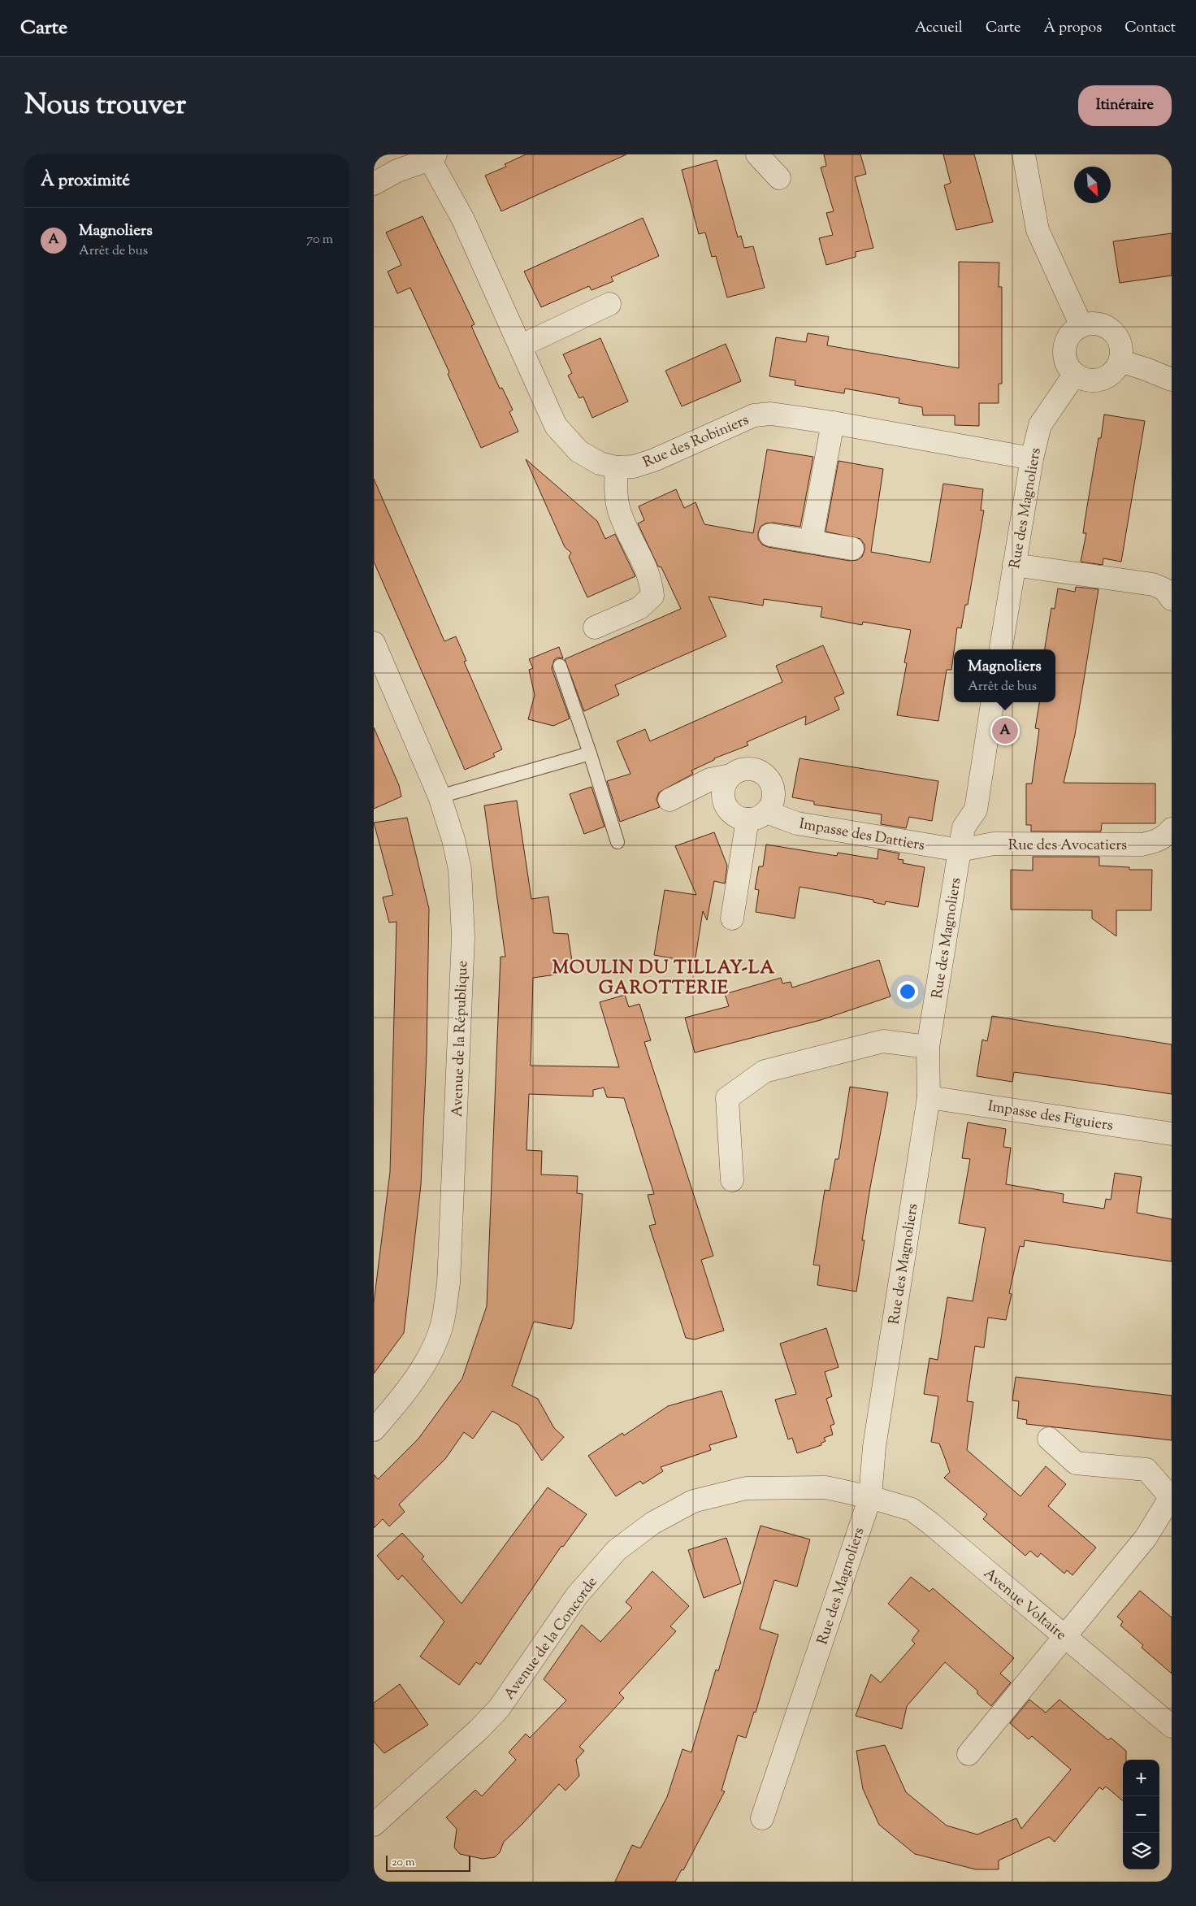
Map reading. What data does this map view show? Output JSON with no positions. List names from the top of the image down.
{
  "streets": {
    "street": [
      "Rue des Robiniers",
      "Rue des Magnoliers",
      "Impasse des Dattiers",
      "Rue des Avocatiers",
      "Avenue de la République",
      "Impasse des Figuiers",
      "Avenue Voltaire",
      "Avenue de la Concorde"
    ]
  },
  "crossings": [
    ["Rue des Robiniers", "Rue des Magnoliers"],
    ["Rue des Magnoliers", "Impasse des Dattiers"],
    ["Rue des Magnoliers", "Rue des Avocatiers"],
    ["Rue des Magnoliers", "Impasse des Figuiers"],
    ["Rue des Magnoliers", "Avenue Voltaire"],
    ["Rue des Magnoliers", "Avenue de la Concorde"],
    ["Impasse des Dattiers", "Rue des Avocatiers"],
    ["Avenue Voltaire", "Avenue de la Concorde"]
  ],
  "districts": ["MOULIN DU TILLAY-LA GAROTTERIE"],
  "scale_bar": "20 m",
  "north": "bottom right",
  "page": {
    "header": "Carte",
    "nav": [
      "Accueil",
      "Carte",
      "À propos",
      "Contact"
    ],
    "title": "Nous trouver",
    "buttons": "Itinéraire",
    "heading": "À proximité",
    "list": [
      {
        "mark": "A",
        "name": "Magnoliers",
        "note": "Arrêt de bus",
        "value": "70 m"
      }
    ],
    "popup": ["Magnoliers", "Arrêt de bus"],
    "pins": "A",
    "map_buttons": ["+", "−"],
    "scale": "20 m"
  }
}
